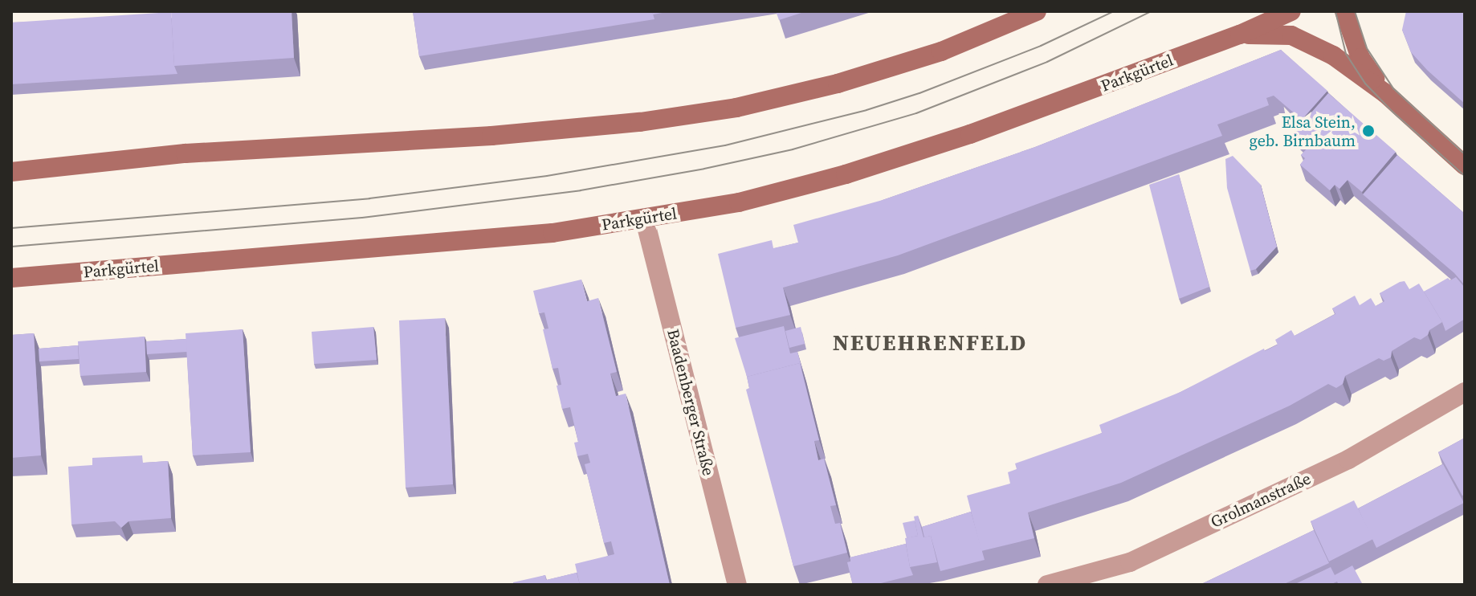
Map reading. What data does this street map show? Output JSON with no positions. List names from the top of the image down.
{
  "streets": {
    "main road": ["Parkgürtel"],
    "street": ["Baadenberger Straße", "Grolmanstraße"]
  },
  "crossings": [
    ["Parkgürtel", "Baadenberger Straße"]
  ],
  "districts": ["NEUEHRENFELD"],
  "places": ["Elsa Stein, geb. Birnbaum"]
}
